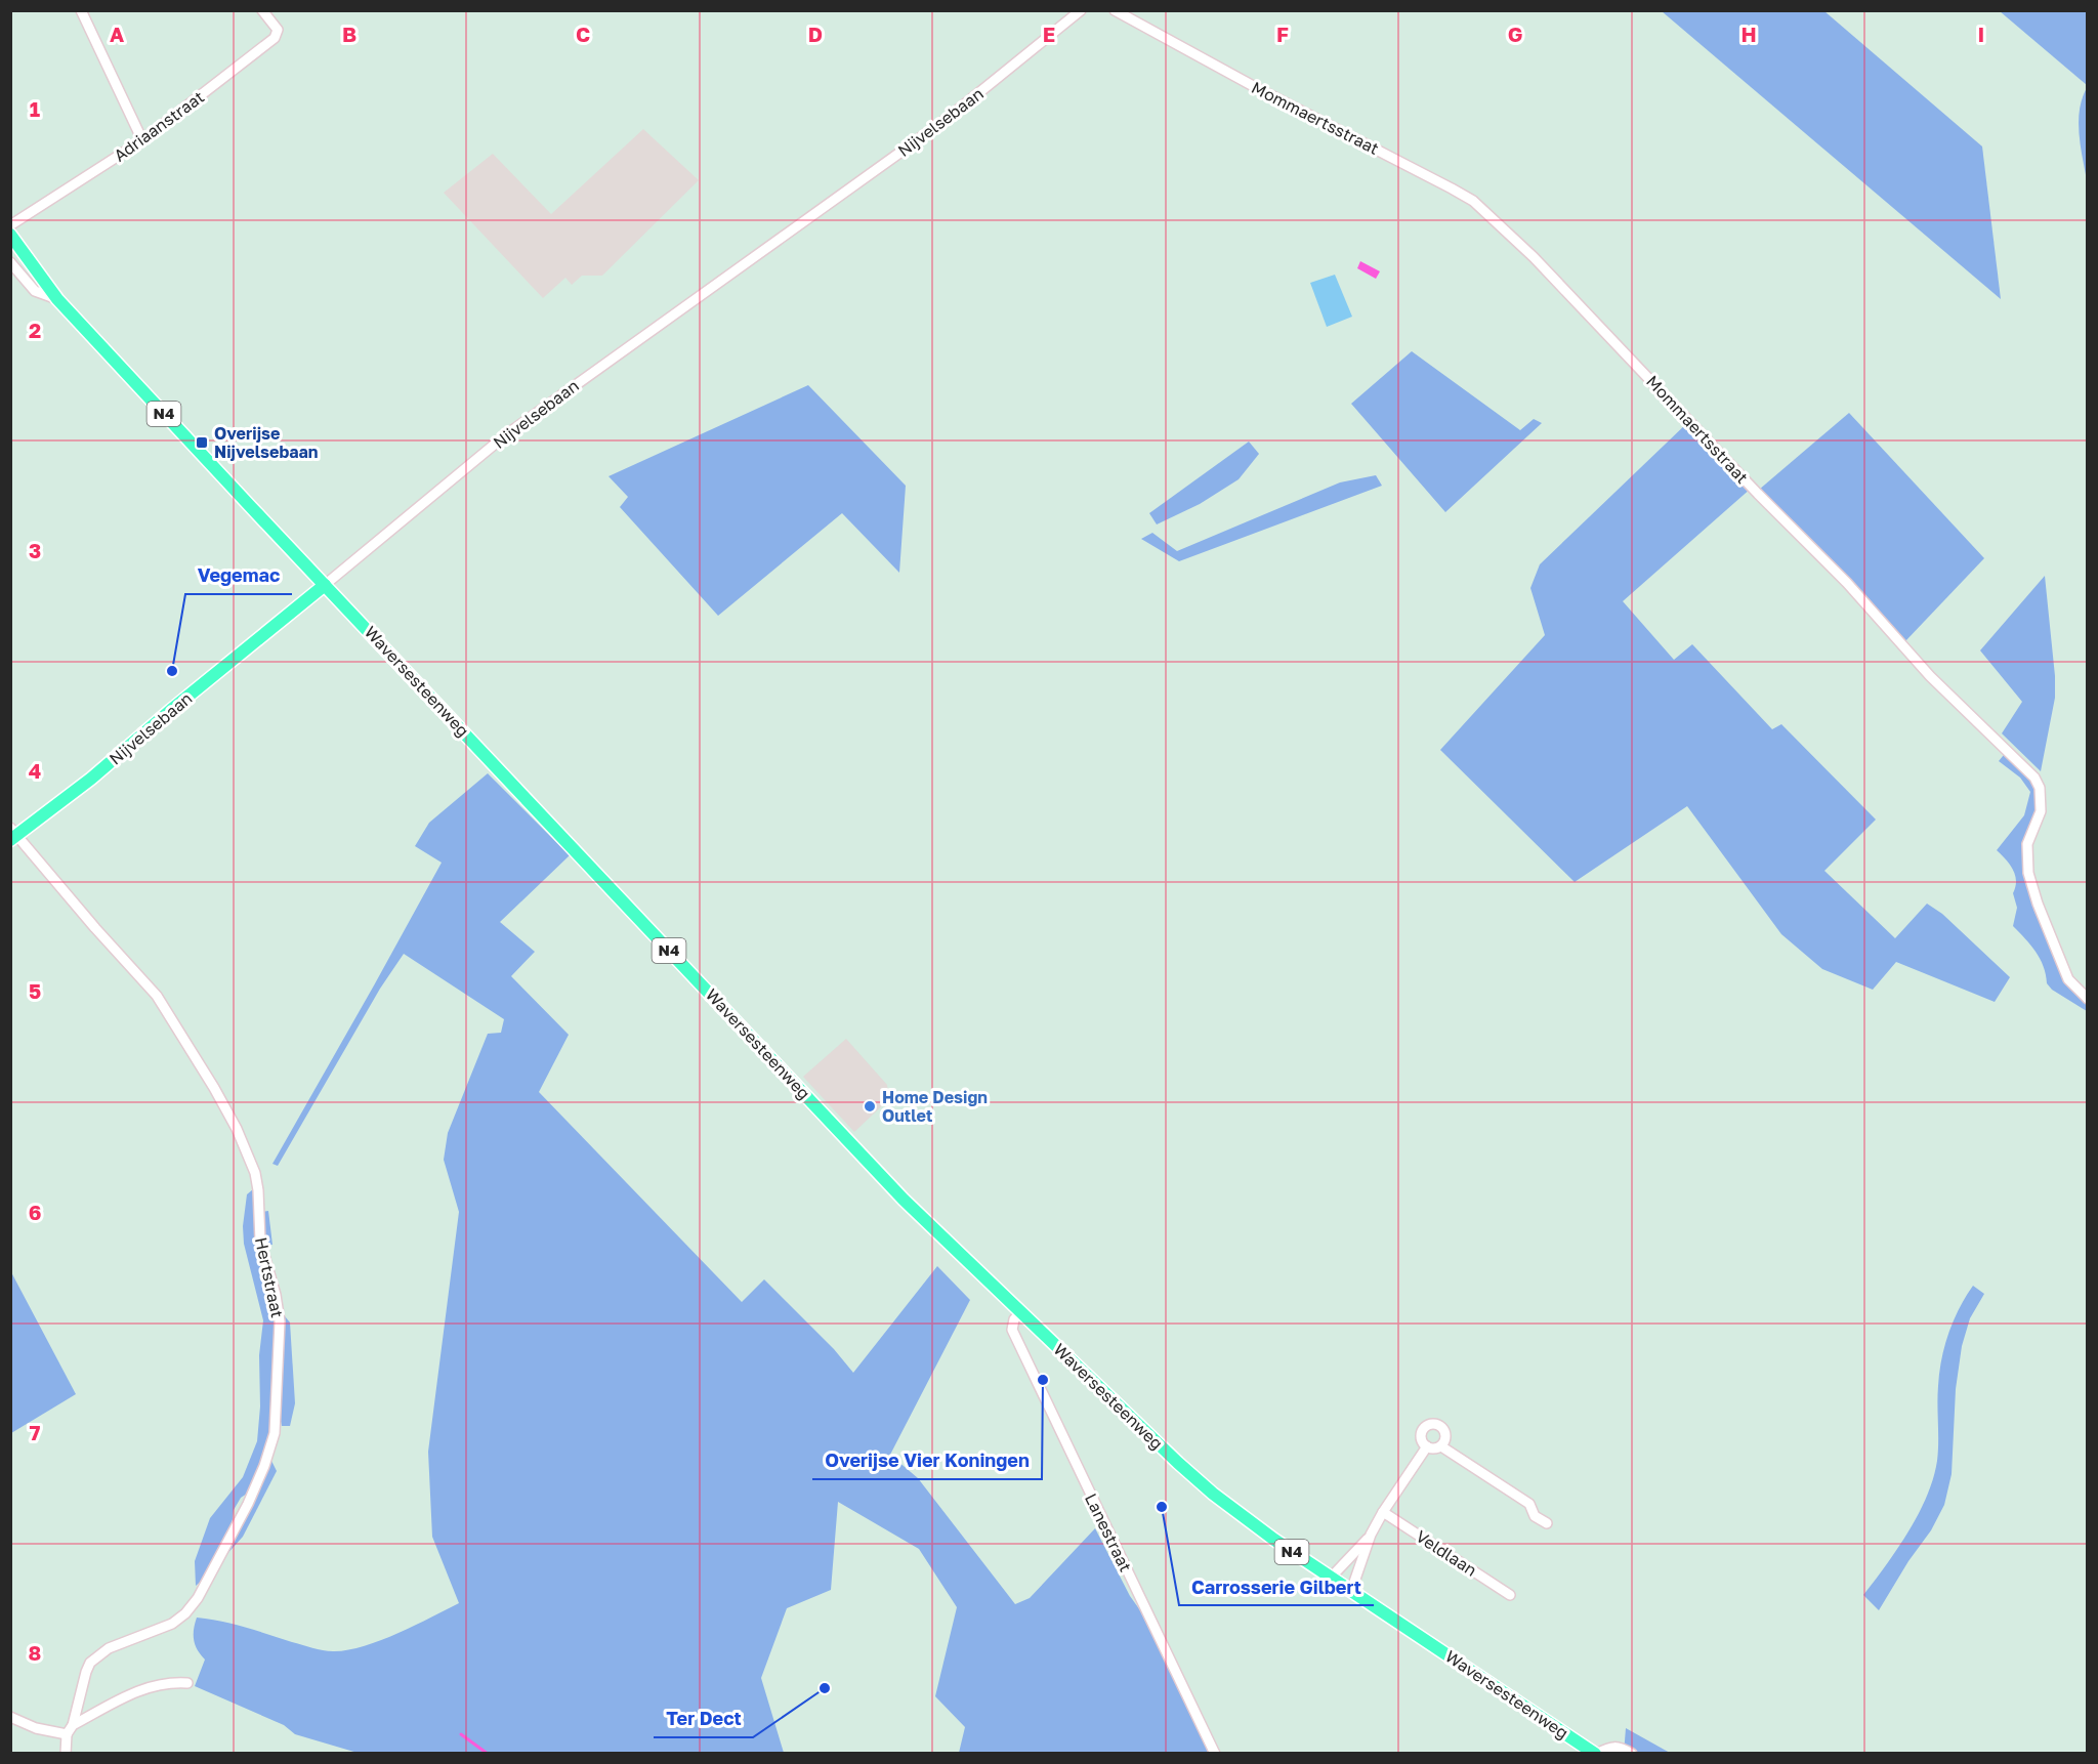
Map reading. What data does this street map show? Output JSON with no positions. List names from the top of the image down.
{
  "streets": {
    "main road": ["Nijvelsebaan", "N4", "Waversesteenweg"],
    "street": [
      "Mommaertsstraat",
      "Adriaanstraat",
      "Hertstraat",
      "Lanestraat",
      "Veldlaan"
    ]
  },
  "crossings": [
    ["Nijvelsebaan", "Waversesteenweg"],
    ["Nijvelsebaan", "Hertstraat"],
    ["Waversesteenweg", "Lanestraat"]
  ],
  "places": {
    "transit": ["Overijse Nijvelsebaan"],
    "other": [
      "Vegemac",
      "Home Design Outlet",
      "Overijse Vier Koningen",
      "Carrosserie Gilbert",
      "Ter Dect"
    ]
  },
  "grid": {
    "columns": [
      "A",
      "B",
      "C",
      "D",
      "E",
      "F",
      "G",
      "H",
      "I"
    ],
    "rows": [
      "1",
      "2",
      "3",
      "4",
      "5",
      "6",
      "7",
      "8"
    ]
  }
}
